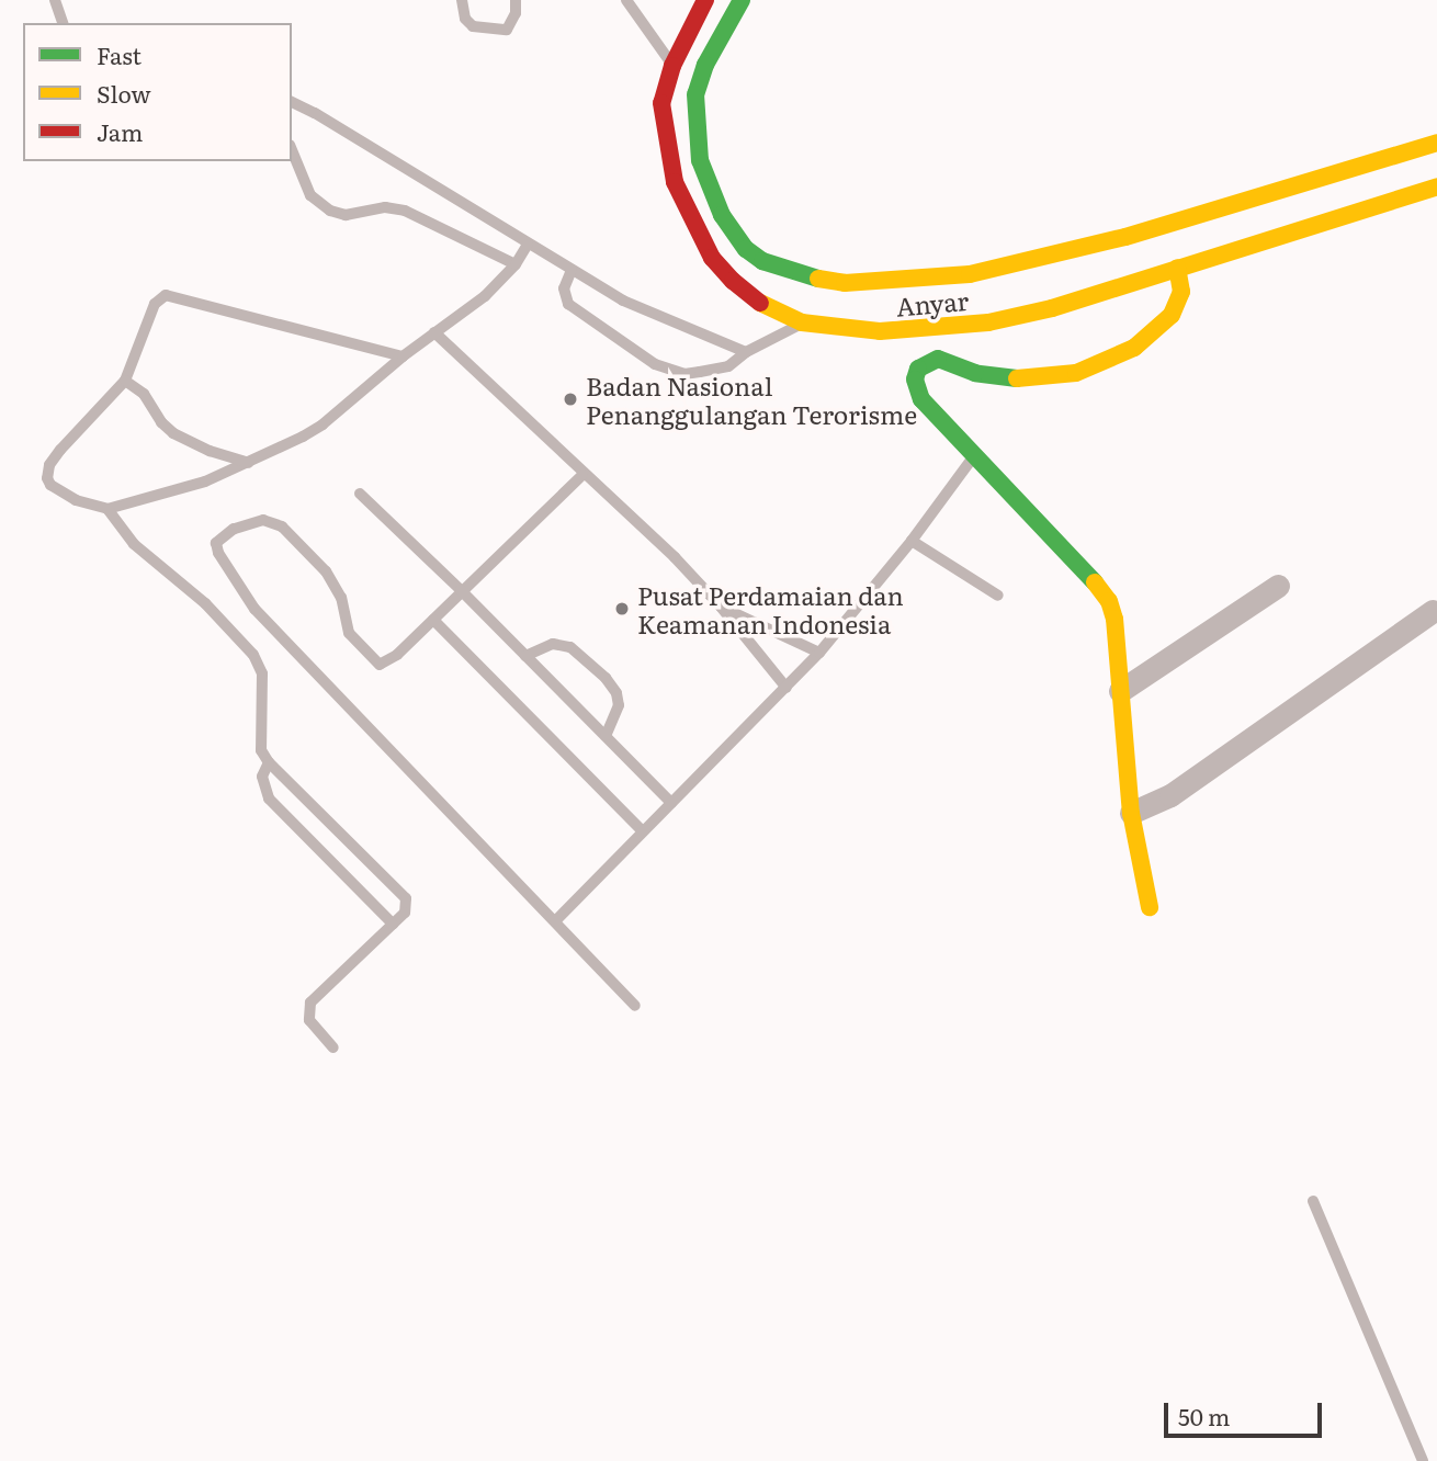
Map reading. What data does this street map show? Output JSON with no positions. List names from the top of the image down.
{
  "streets": {
    "street": ["Anyar"]
  },
  "places": ["Badan Nasional Penanggulangan Terorisme", "Pusat Perdamaian dan Keamanan Indonesia"],
  "legend": ["Fast", "Slow", "Jam"],
  "scale_bar": "50 m"
}
